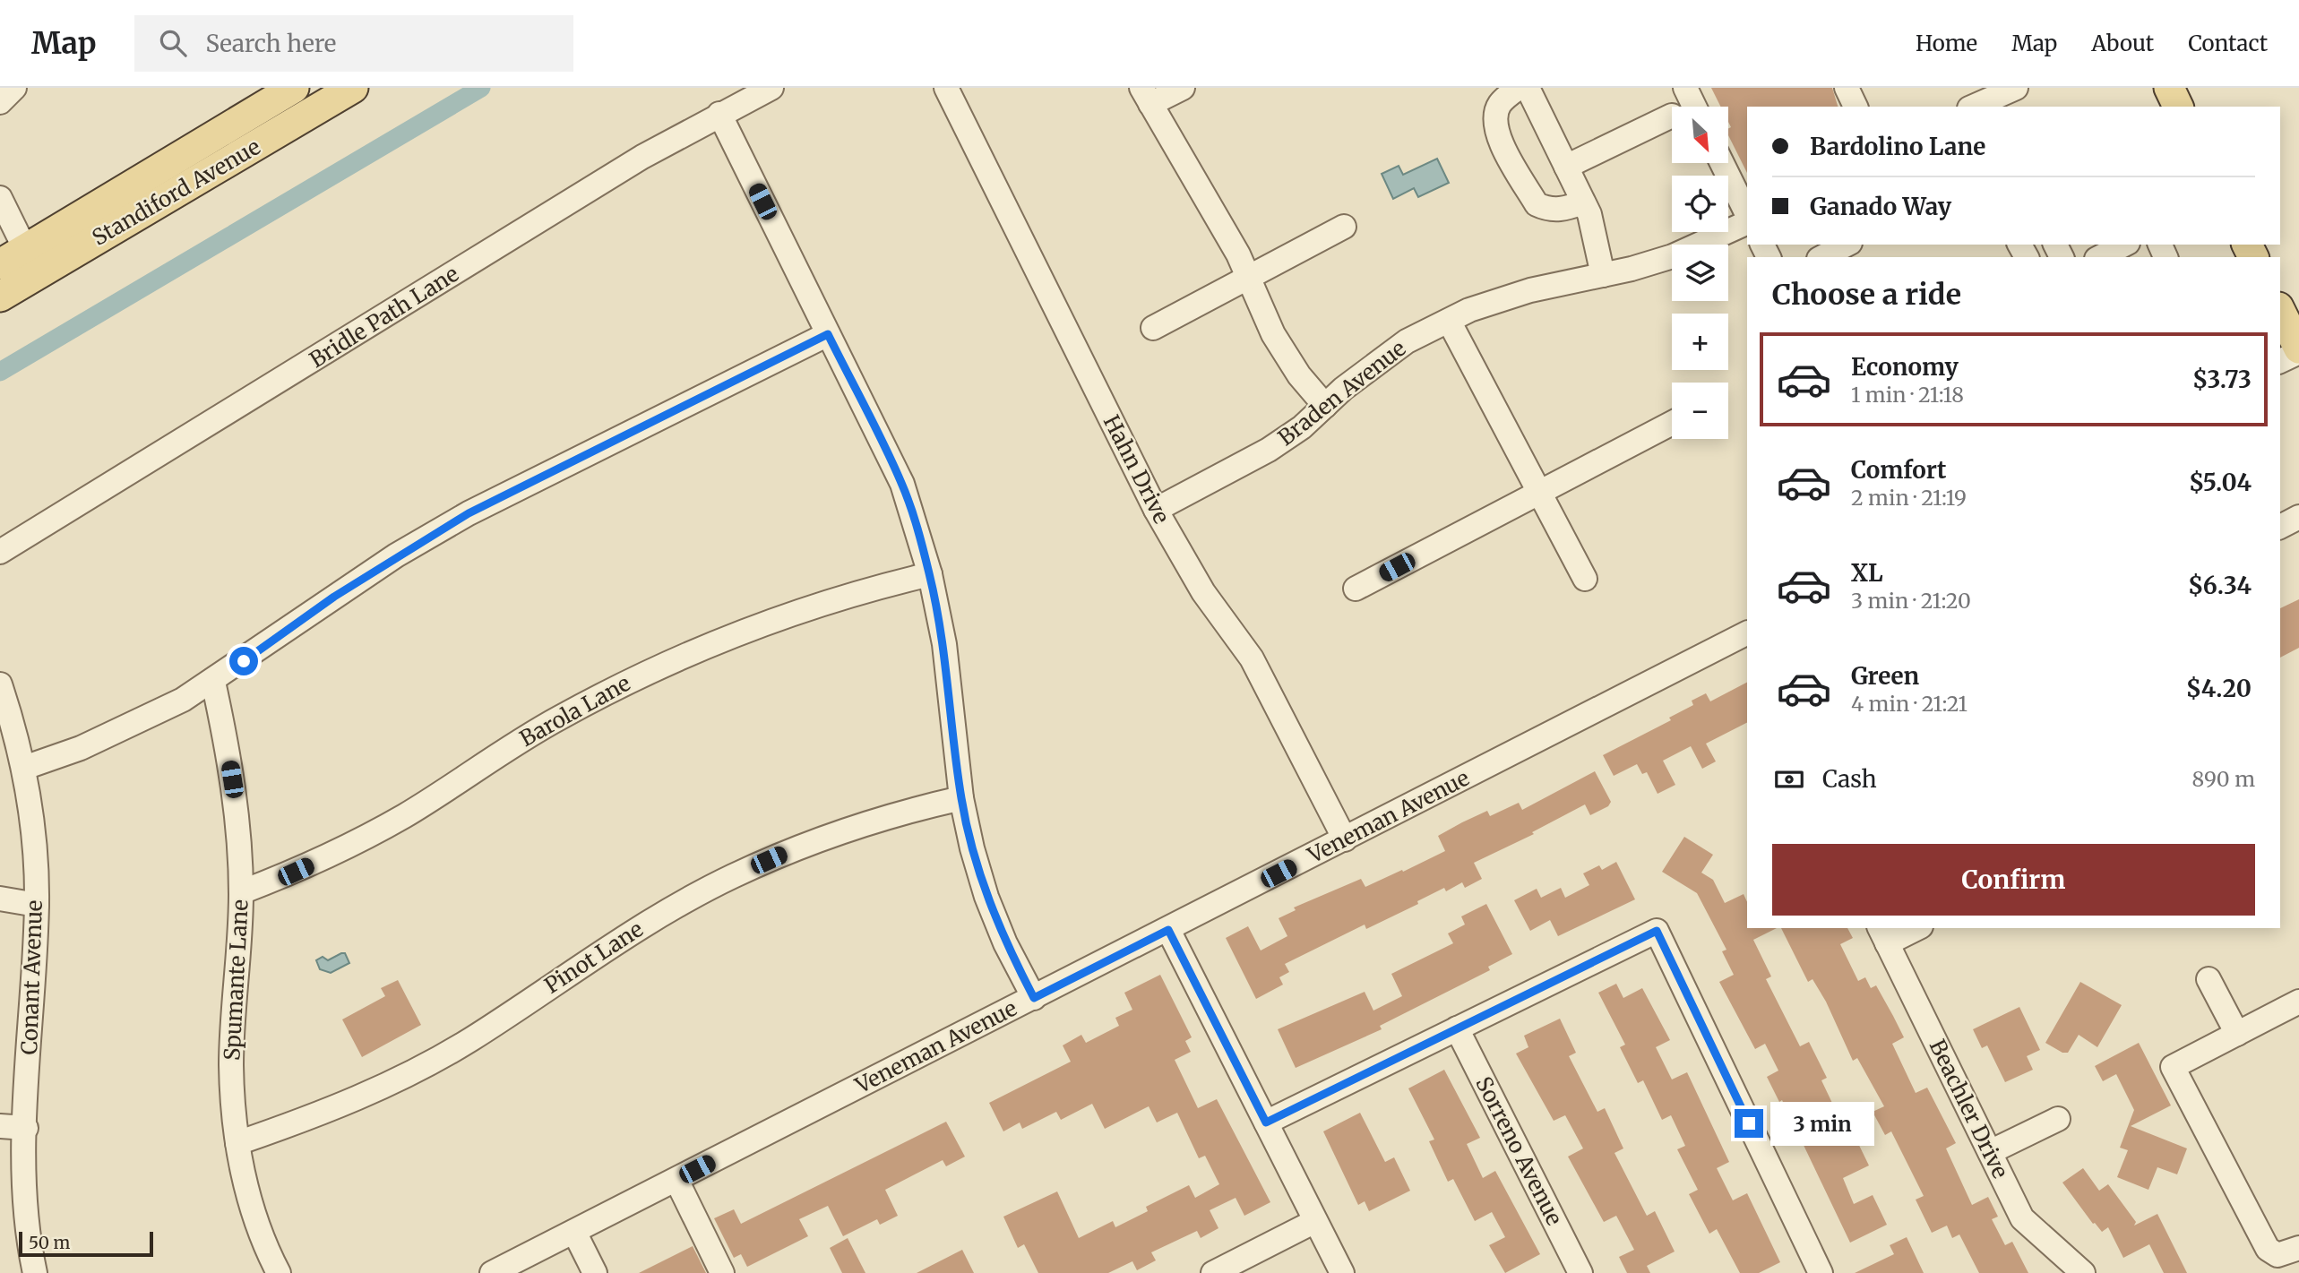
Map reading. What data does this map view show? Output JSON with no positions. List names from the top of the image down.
{
  "streets": {
    "main road": ["Standiford Avenue"],
    "street": [
      "Bridle Path Lane",
      "Braden Avenue",
      "Hahn Drive",
      "Barola Lane",
      "Veneman Avenue",
      "Pinot Lane",
      "Conant Avenue",
      "Spumante Lane",
      "Beachler Drive",
      "Sorreno Avenue"
    ]
  },
  "crossings": [
    ["Braden Avenue", "Hahn Drive"],
    ["Hahn Drive", "Veneman Avenue"],
    ["Barola Lane", "Spumante Lane"],
    ["Pinot Lane", "Spumante Lane"]
  ],
  "scale_bar": "50 m",
  "north": "bottom right",
  "page": {
    "header": "Map",
    "search": "Search here",
    "nav": [
      "Home",
      "Map",
      "About",
      "Contact"
    ],
    "map_buttons": ["+", "−"],
    "banner": ["Bardolino Lane", "Ganado Way"],
    "heading": "Choose a ride",
    "list": [
      {
        "name": "Economy",
        "note": "1 min · 21:18",
        "value": "$3.73"
      },
      {
        "name": "Comfort",
        "note": "2 min · 21:19",
        "value": "$5.04"
      },
      {
        "name": "XL",
        "note": "3 min · 21:20",
        "value": "$6.34"
      },
      {
        "name": "Green",
        "note": "4 min · 21:21",
        "value": "$4.20"
      }
    ],
    "pay": ["Cash", "890 m"],
    "buttons": "Confirm",
    "bubble": "3 min",
    "scale": "50 m"
  }
}
